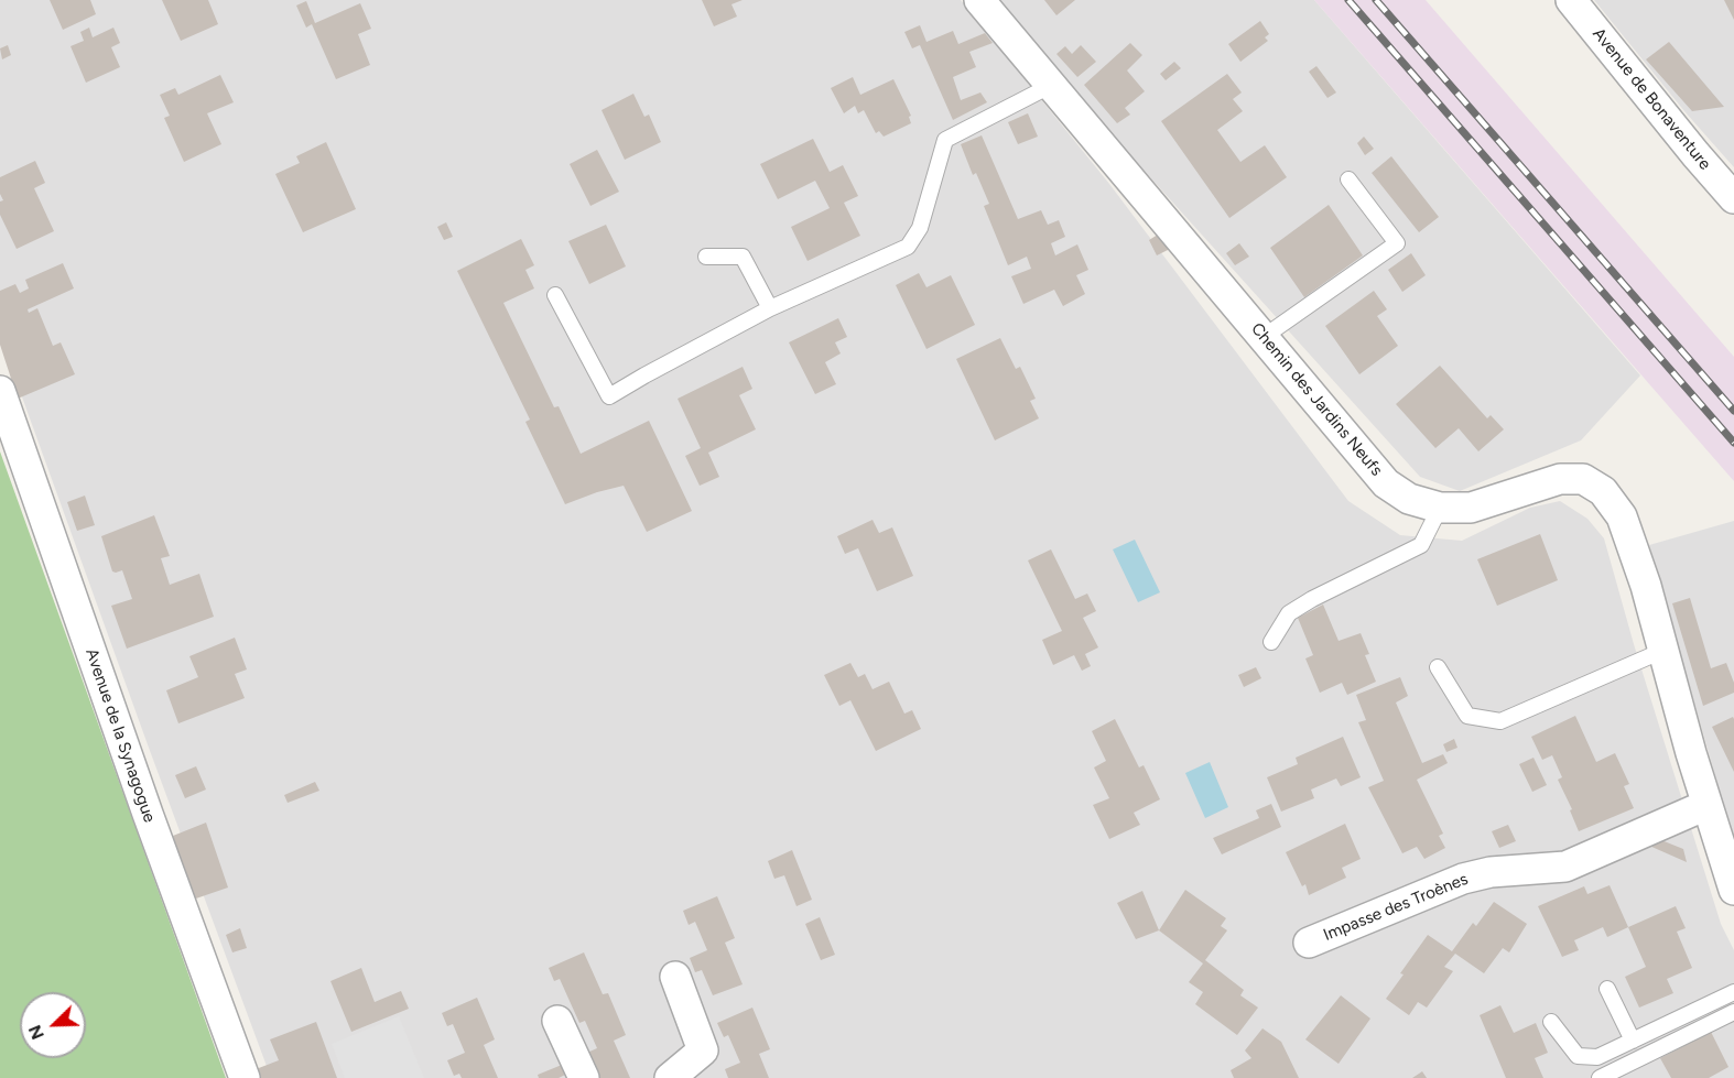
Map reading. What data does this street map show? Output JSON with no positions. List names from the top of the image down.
{
  "streets": {
    "street": [
      "Avenue de Bonaventure",
      "Chemin des Jardins Neufs",
      "Avenue de la Synagogue",
      "Impasse des Troènes"
    ]
  },
  "crossings": [
    ["Chemin des Jardins Neufs", "Impasse des Troènes"]
  ],
  "north": "bottom left"
}
